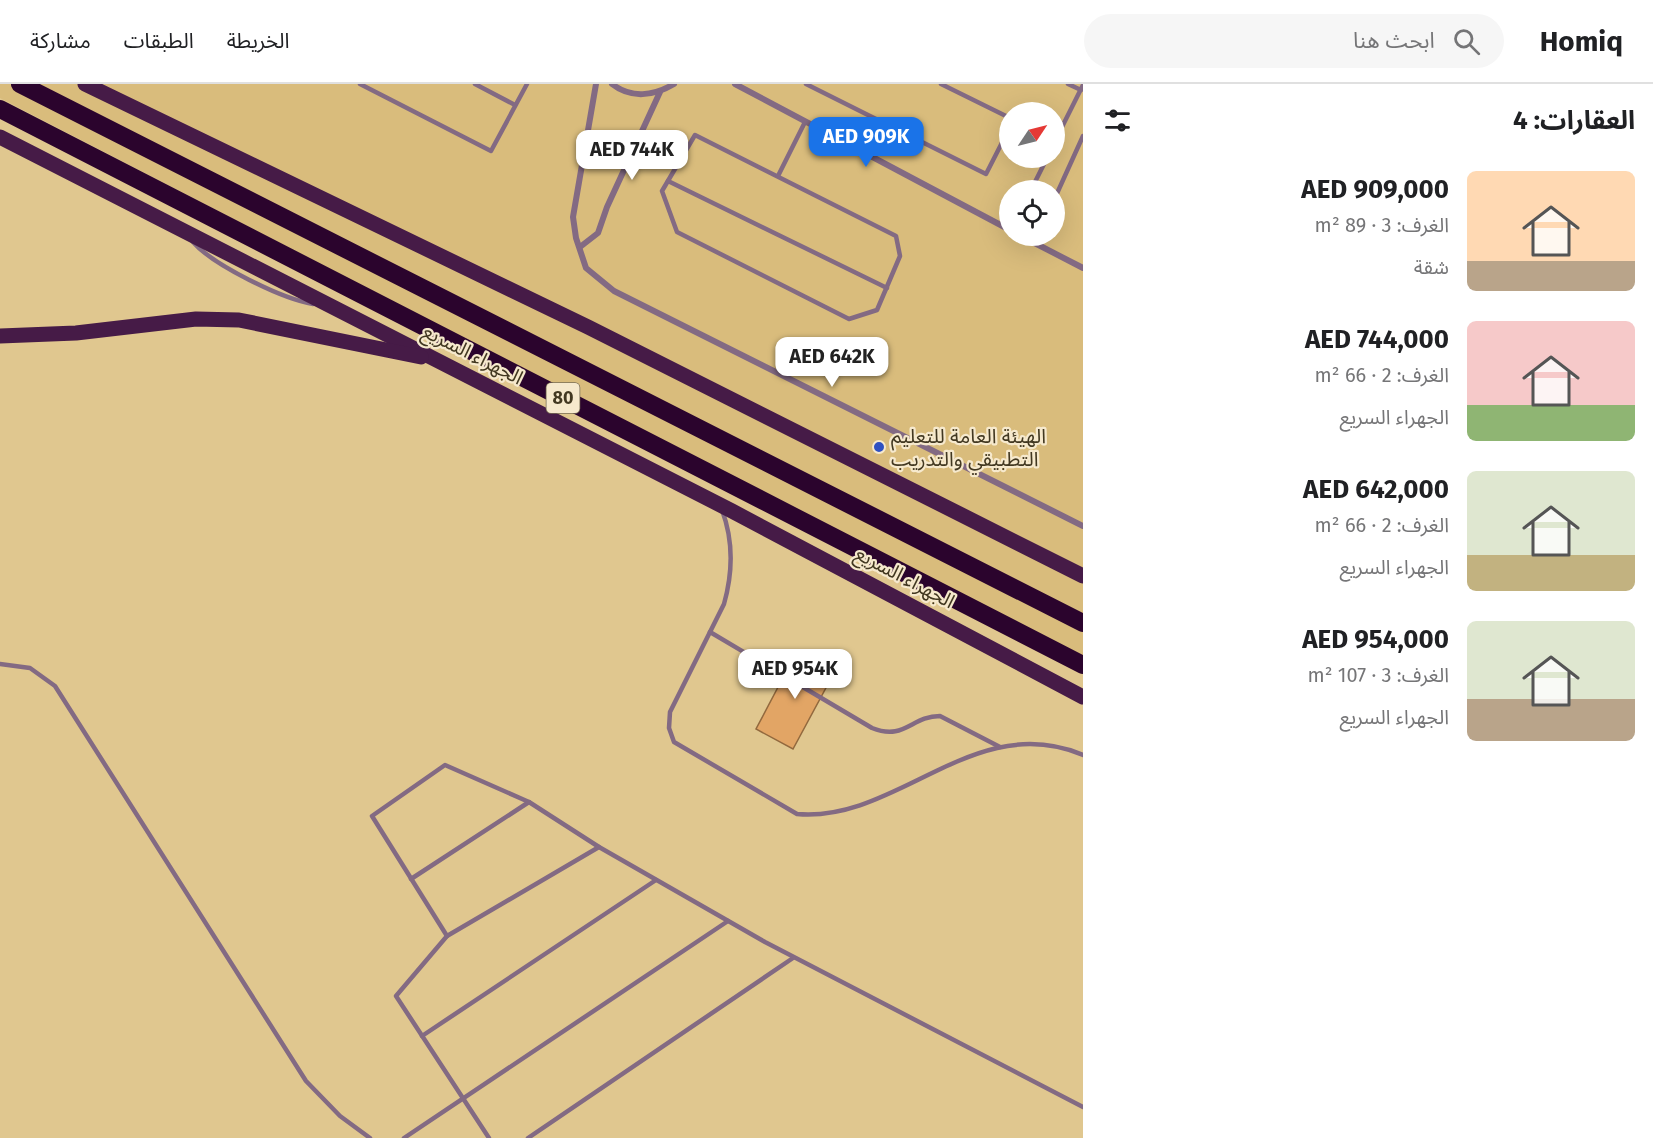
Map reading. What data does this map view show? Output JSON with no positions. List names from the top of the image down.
{
  "streets": {
    "highway": ["الجهراء السريع", "80"]
  },
  "places": ["الهيئة العامة للتعليم التطبيقي والتدريب"],
  "north": "top right",
  "page": {
    "header": "Homiq",
    "search": "ابحث هنا",
    "nav": ["الخريطة", "الطبقات", "مشاركة"],
    "heading": "العقارات: 4",
    "price": [
      "AED 909K",
      "AED 744K",
      "AED 642K",
      "AED 954K"
    ],
    "list": [
      {
        "name": "AED 909,000",
        "note": "الغرف: 3 · 89 m² · شقة"
      },
      {
        "name": "AED 744,000",
        "note": "الغرف: 2 · 66 m² · الجهراء السريع"
      },
      {
        "name": "AED 642,000",
        "note": "الغرف: 2 · 66 m² · الجهراء السريع"
      },
      {
        "name": "AED 954,000",
        "note": "الغرف: 3 · 107 m² · الجهراء السريع"
      }
    ]
  }
}
